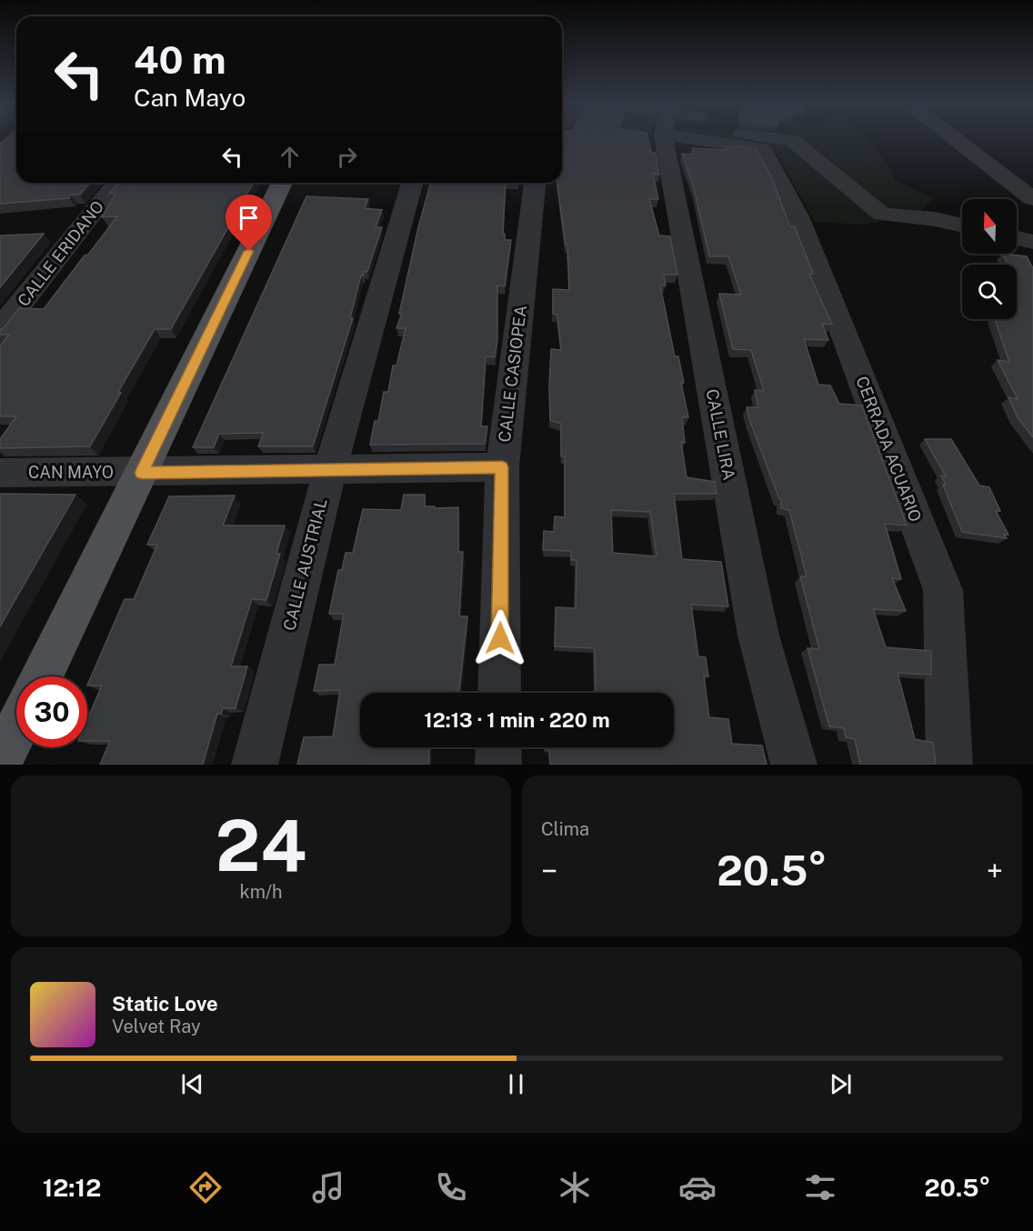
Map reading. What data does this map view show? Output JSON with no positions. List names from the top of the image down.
{
  "streets": {
    "street": [
      "CALLE ERIDANO",
      "CALLE CASIOPEA",
      "CALLE LIRA",
      "CERRADA ACUARIO",
      "CAN MAYO",
      "CALLE AUSTRIAL"
    ]
  },
  "crossings": [
    ["CALLE CASIOPEA", "CAN MAYO"],
    ["CAN MAYO", "CALLE AUSTRIAL"]
  ],
  "north": "top",
  "page": {
    "turn": ["40 m", "Can Mayo"],
    "limit": "30",
    "trip": "12:13 · 1 min · 220 m",
    "tile": [
      ["24", "km/h"],
      "Clima"
    ],
    "heat": ["−", "20.5°", "+"],
    "song": ["Static Love", "Velvet Ray"],
    "tabs": ["12:12", "20.5°"]
  }
}
